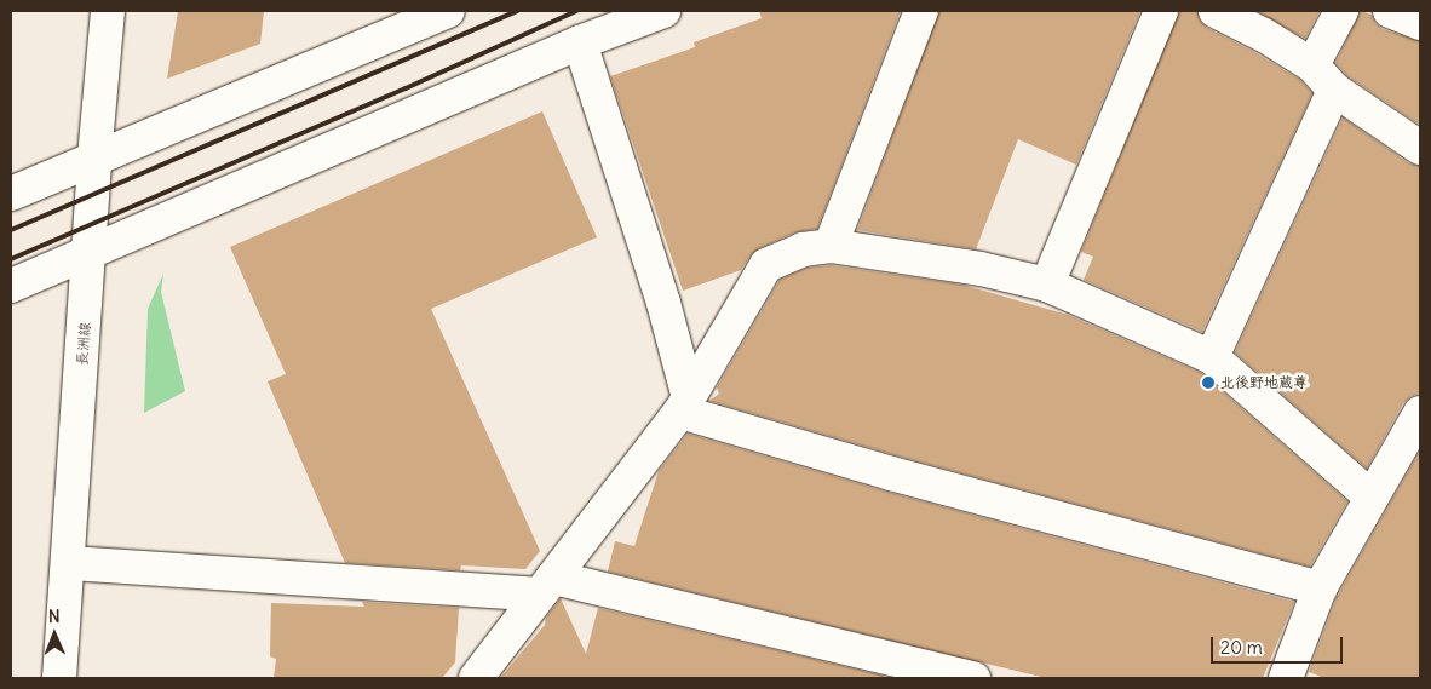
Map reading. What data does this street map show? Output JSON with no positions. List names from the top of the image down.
{
  "streets": {
    "street": ["長洲線"]
  },
  "places": ["北後野地蔵尊"],
  "scale_bar": "20 m",
  "north": "top"
}
